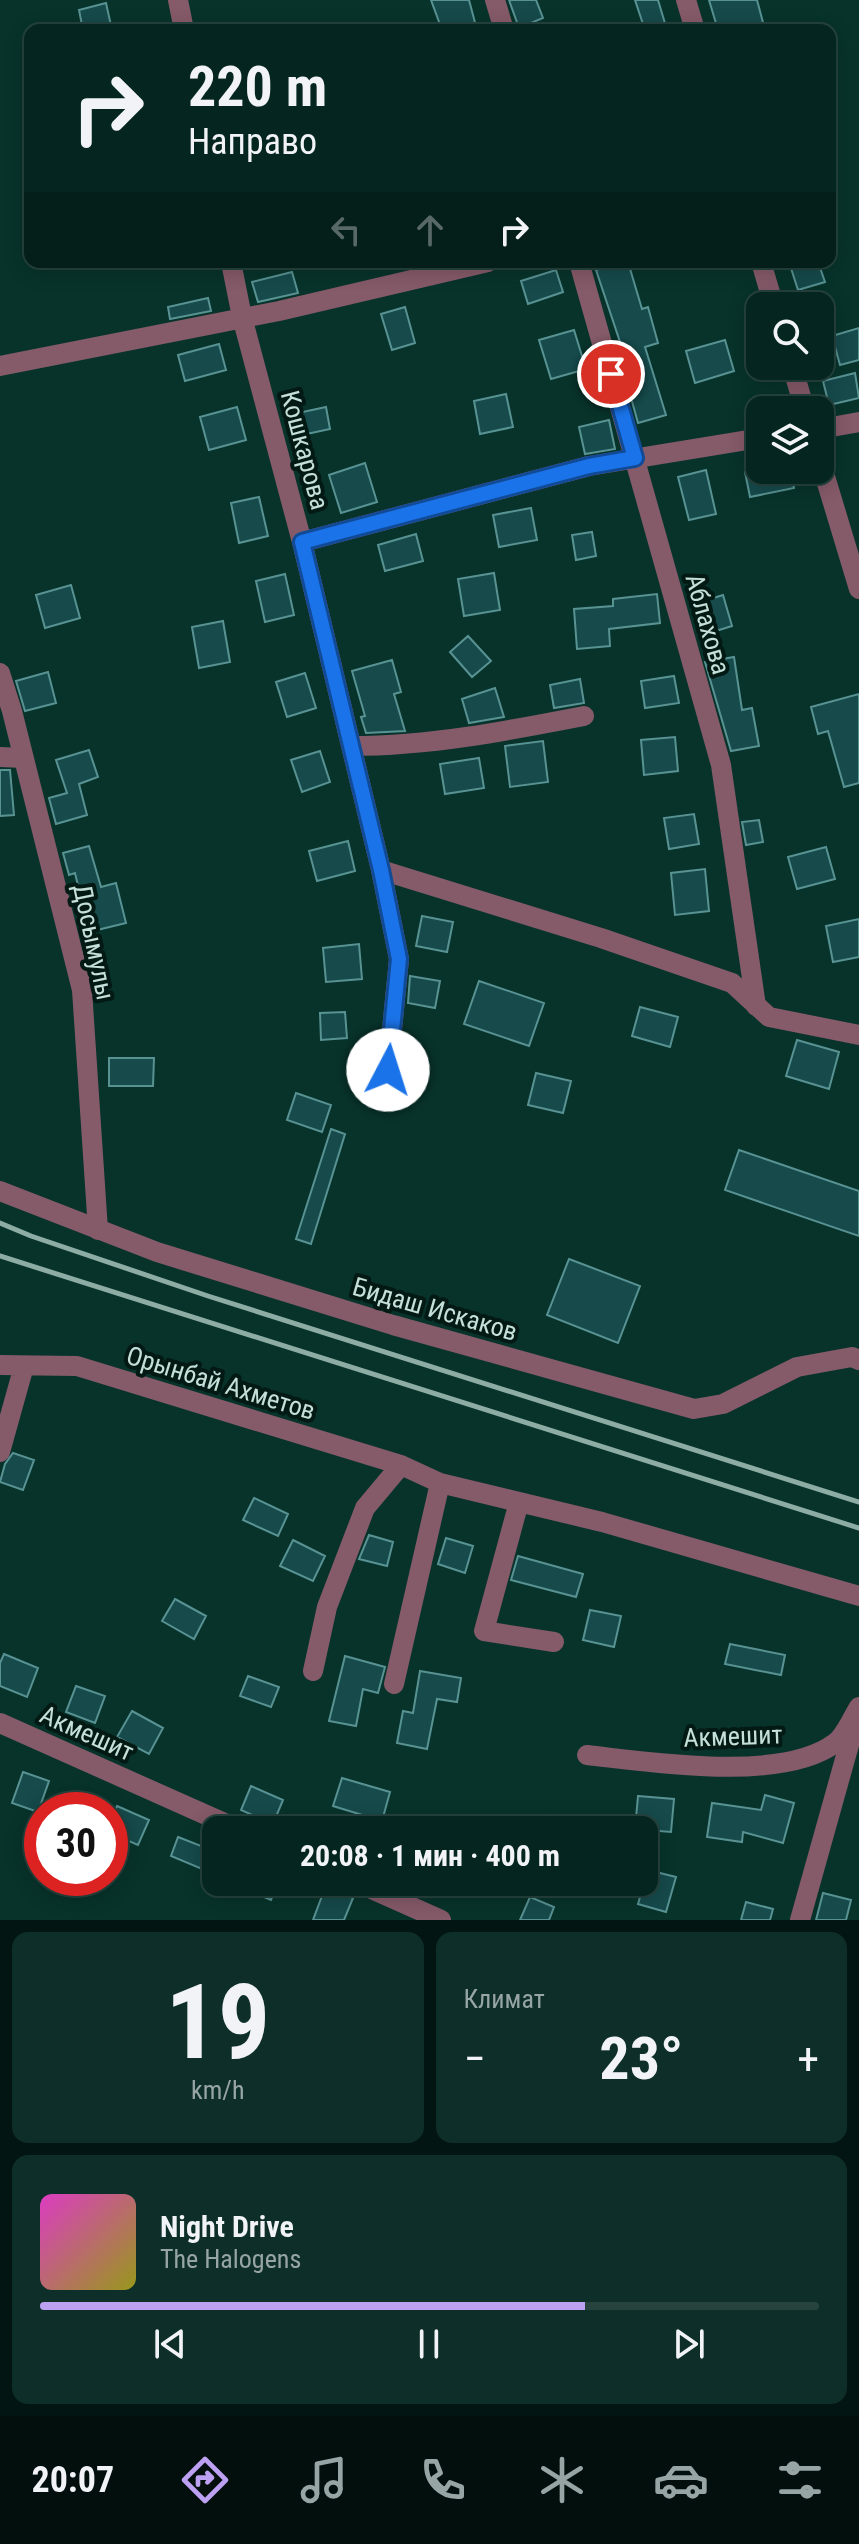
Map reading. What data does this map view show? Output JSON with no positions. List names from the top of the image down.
{
  "streets": {
    "street": [
      "Кошкарова",
      "Аблахова",
      "Досымулы",
      "Бидаш Искаков",
      "Орынбай Ахметов",
      "Акмешит"
    ]
  },
  "crossings": [
    ["Досымулы", "Бидаш Искаков"]
  ],
  "page": {
    "turn": ["220 m", "Направо"],
    "limit": "30",
    "trip": "20:08 · 1 мин · 400 m",
    "tile": [
      ["19", "km/h"],
      "Климат"
    ],
    "heat": ["−", "23°", "+"],
    "song": ["Night Drive", "The Halogens"],
    "tabs": "20:07"
  }
}
